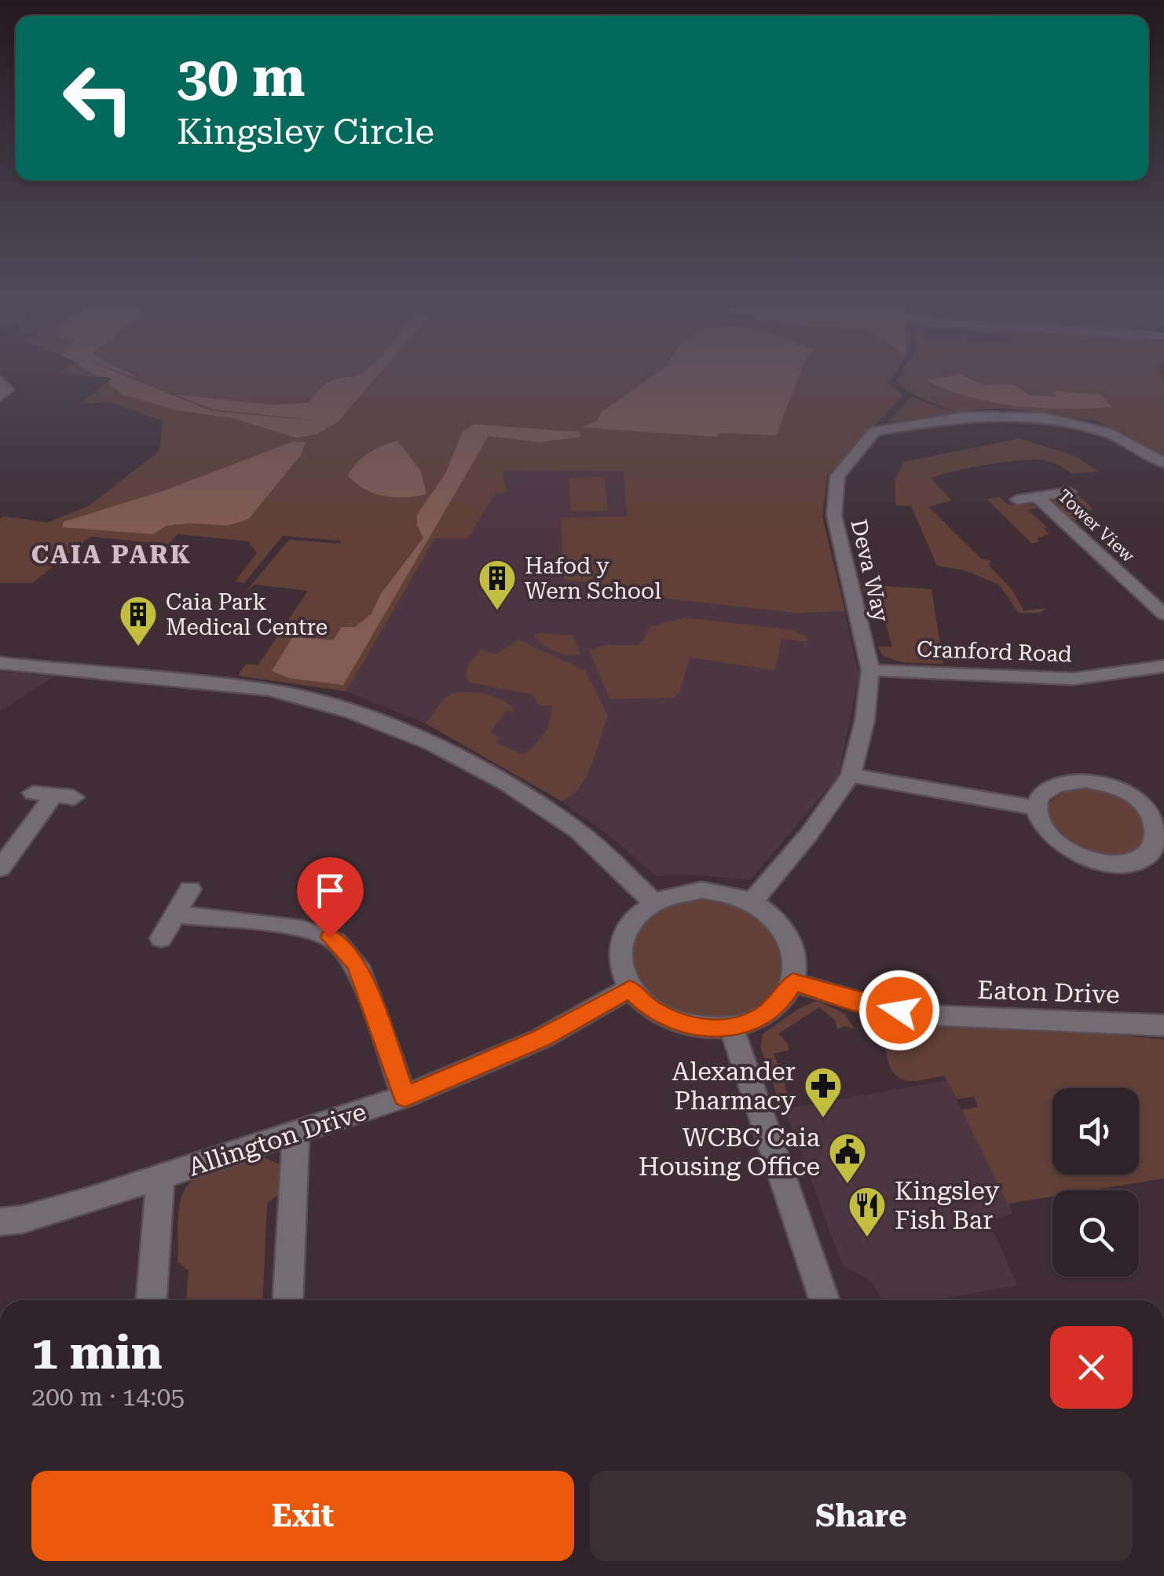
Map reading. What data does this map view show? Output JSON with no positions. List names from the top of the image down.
{
  "streets": {
    "street": [
      "Tower View",
      "Deva Way",
      "Cranford Road",
      "Eaton Drive",
      "Allington Drive"
    ]
  },
  "crossings": [
    ["Deva Way", "Cranford Road"],
    ["Deva Way", "Eaton Drive"],
    ["Deva Way", "Allington Drive"],
    ["Eaton Drive", "Allington Drive"]
  ],
  "districts": ["CAIA PARK"],
  "places": {
    "building": ["Hafod y Wern School", "Caia Park Medical Centre"],
    "pharmacy": ["Alexander Pharmacy"],
    "public building": ["WCBC Caia Housing Office"],
    "restaurant": ["Kingsley Fish Bar"]
  },
  "page": {
    "turn": ["30 m", "Kingsley Circle"],
    "heading": ["1 min", "200 m · 14:05"],
    "buttons": ["Exit", "Share"]
  }
}
